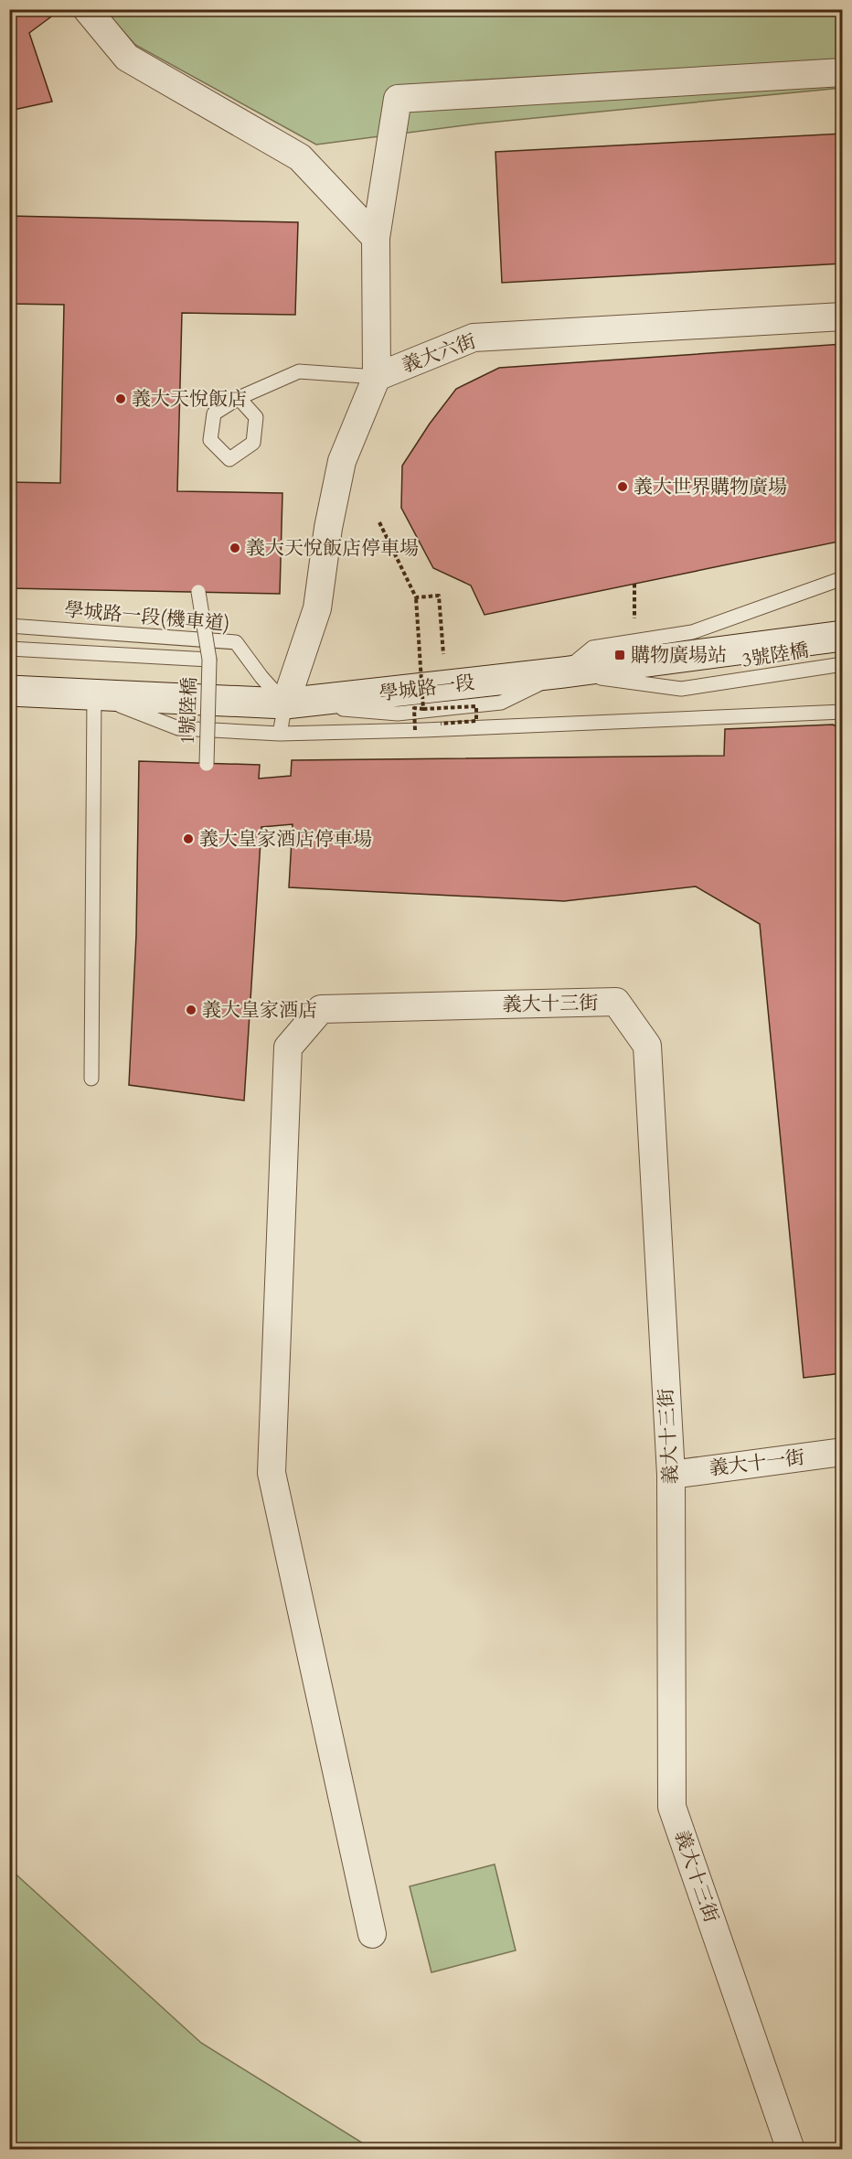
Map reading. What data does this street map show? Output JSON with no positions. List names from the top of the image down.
{
  "streets": {
    "main road": ["學城路一段"],
    "street": ["義大六街", "義大十三街", "義大十一街"],
    "lane": ["學城路一段(機車道)", "3號陸橋", "1號陸橋"]
  },
  "crossings": [
    ["義大六街", "學城路一段(機車道)"],
    ["義大六街", "學城路一段"],
    ["學城路一段(機車道)", "學城路一段"],
    ["3號陸橋", "學城路一段"],
    ["義大十三街", "義大十一街"]
  ],
  "places": {
    "other": [
      "義大天悅飯店",
      "義大世界購物廣場",
      "義大天悅飯店停車場",
      "義大皇家酒店停車場",
      "義大皇家酒店"
    ],
    "transit": ["購物廣場站"]
  }
}
